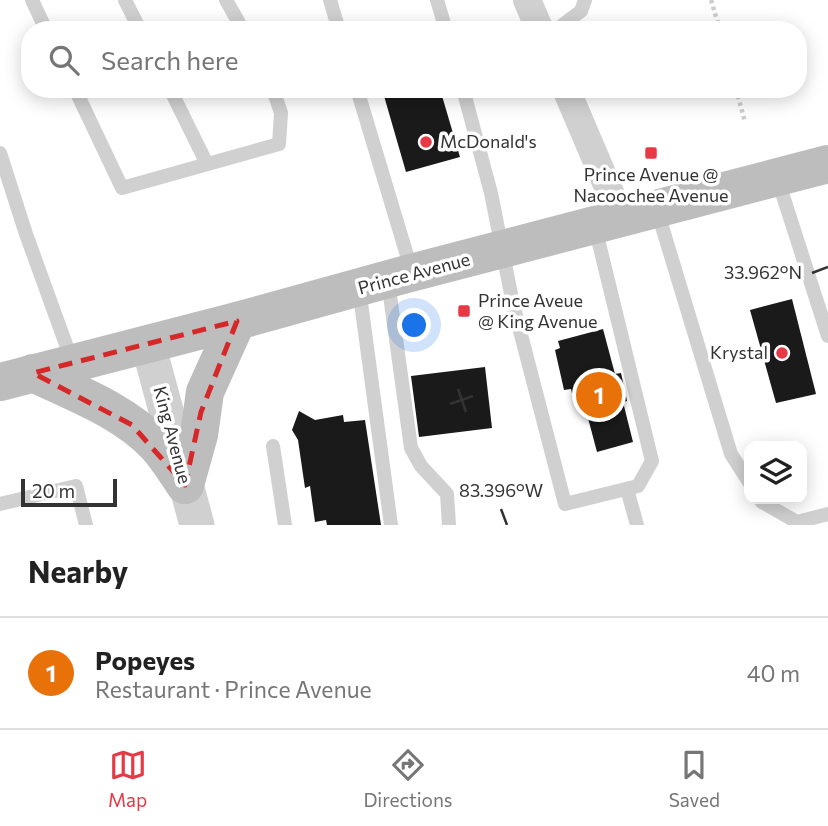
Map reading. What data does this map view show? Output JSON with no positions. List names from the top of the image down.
{
  "streets": {
    "main road": ["Prince Avenue"],
    "street": ["King Avenue"]
  },
  "crossings": [
    ["Prince Avenue", "King Avenue"]
  ],
  "places": {
    "other": ["McDonald's", "Krystal"],
    "transit": ["Prince Avenue @ Nacoochee Avenue", "Prince Aveue @ King Avenue"]
  },
  "scale_bar": "20 m",
  "page": {
    "search": "Search here",
    "pins": "1",
    "scale": "20 m",
    "heading": "Nearby",
    "list": [
      {
        "mark": "1",
        "name": "Popeyes",
        "note": "Restaurant · Prince Avenue",
        "value": "40 m"
      }
    ],
    "nav": ["Map", "Directions", "Saved"]
  },
  "coordinates": ["33.962°N", "83.396°W"]
}
